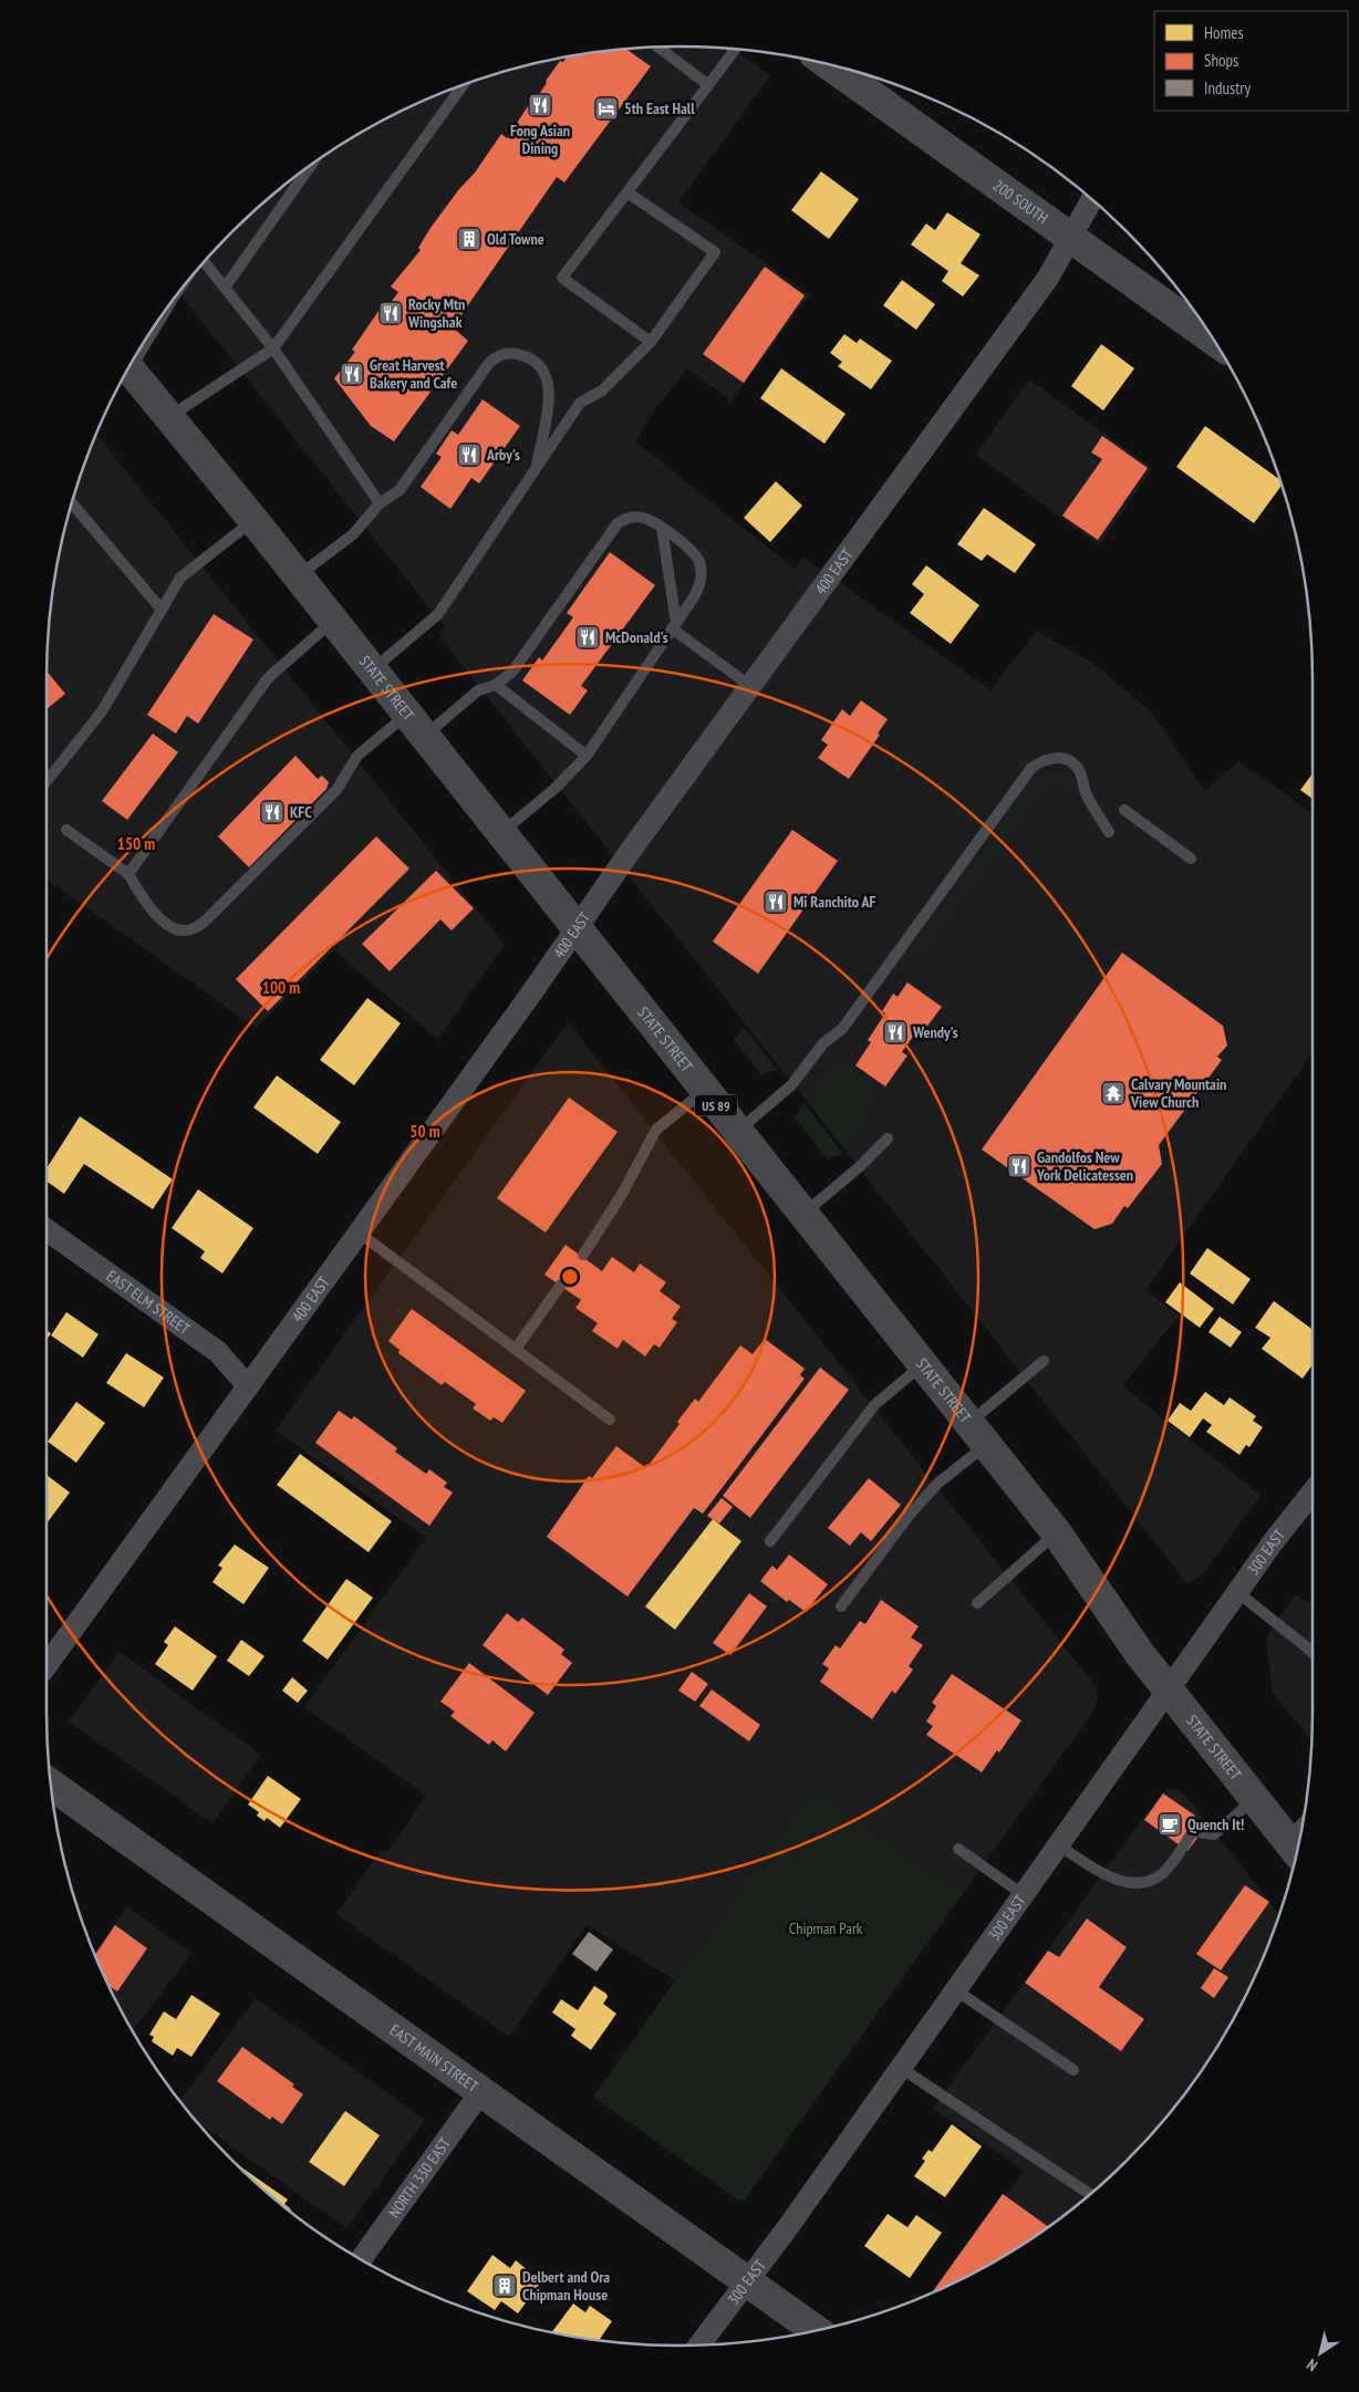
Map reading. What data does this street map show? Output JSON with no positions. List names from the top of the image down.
{
  "streets": {
    "main road": [
      "200 SOUTH",
      "STATE STREET",
      "US 89",
      "EAST MAIN STREET"
    ],
    "street": [
      "400 EAST",
      "EAST ELM STREET",
      "300 EAST",
      "NORTH 330 EAST"
    ]
  },
  "crossings": [
    ["200 SOUTH", "400 EAST"],
    ["400 EAST", "STATE STREET"],
    ["400 EAST", "EAST ELM STREET"],
    ["STATE STREET", "300 EAST"],
    ["300 EAST", "EAST MAIN STREET"],
    ["EAST MAIN STREET", "NORTH 330 EAST"]
  ],
  "parks": ["Chipman Park"],
  "places": {
    "restaurant": [
      "Fong Asian Dining",
      "Rocky Mtn Wingshak",
      "Great Harvest Bakery and Cafe",
      "Arby's",
      "McDonald's",
      "KFC",
      "Mi Ranchito AF",
      "Wendy's",
      "Gandolfos New York Delicatessen"
    ],
    "hotel": ["5th East Hall"],
    "building": ["Old Towne", "Delbert and Ora Chipman House"],
    "temple": ["Calvary Mountain View Church"],
    "cafe": ["Quench It!"]
  },
  "legend": ["Homes", "Shops", "Industry"],
  "north": "bottom left",
  "rings": ["150 m", "100 m", "50 m"]
}
